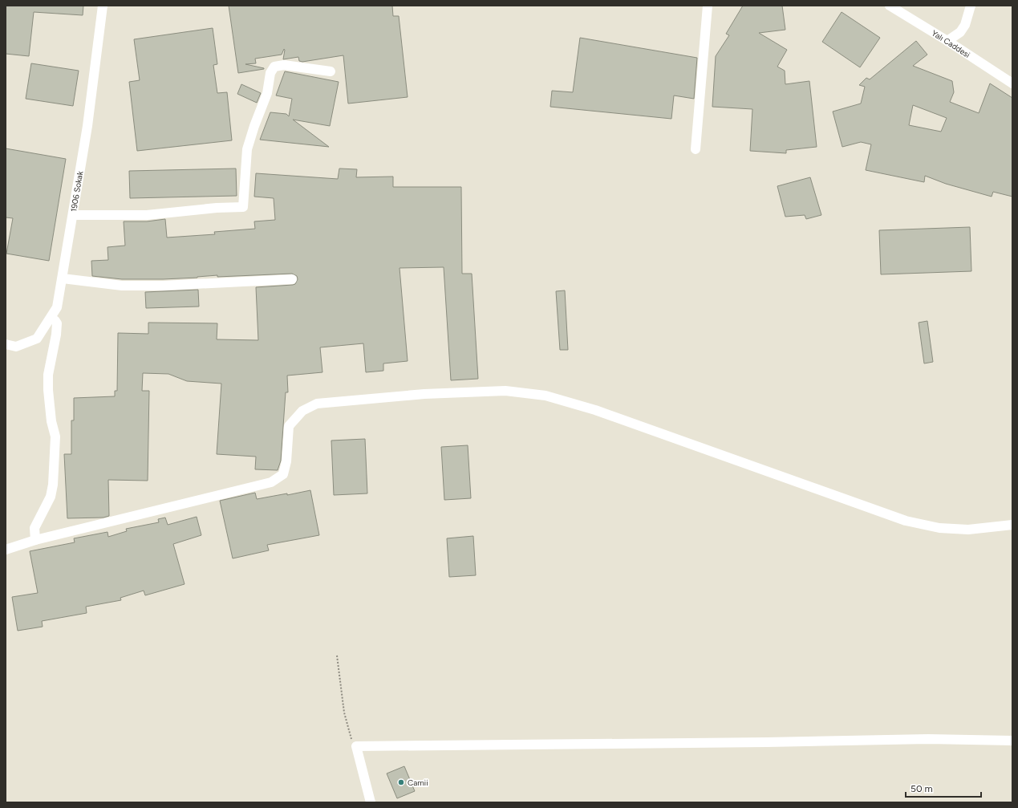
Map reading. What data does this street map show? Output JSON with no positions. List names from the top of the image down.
{
  "streets": {
    "street": ["Yalı Caddesi", "1906 Sokak"]
  },
  "places": ["Camii"],
  "scale_bar": "50 m"
}
